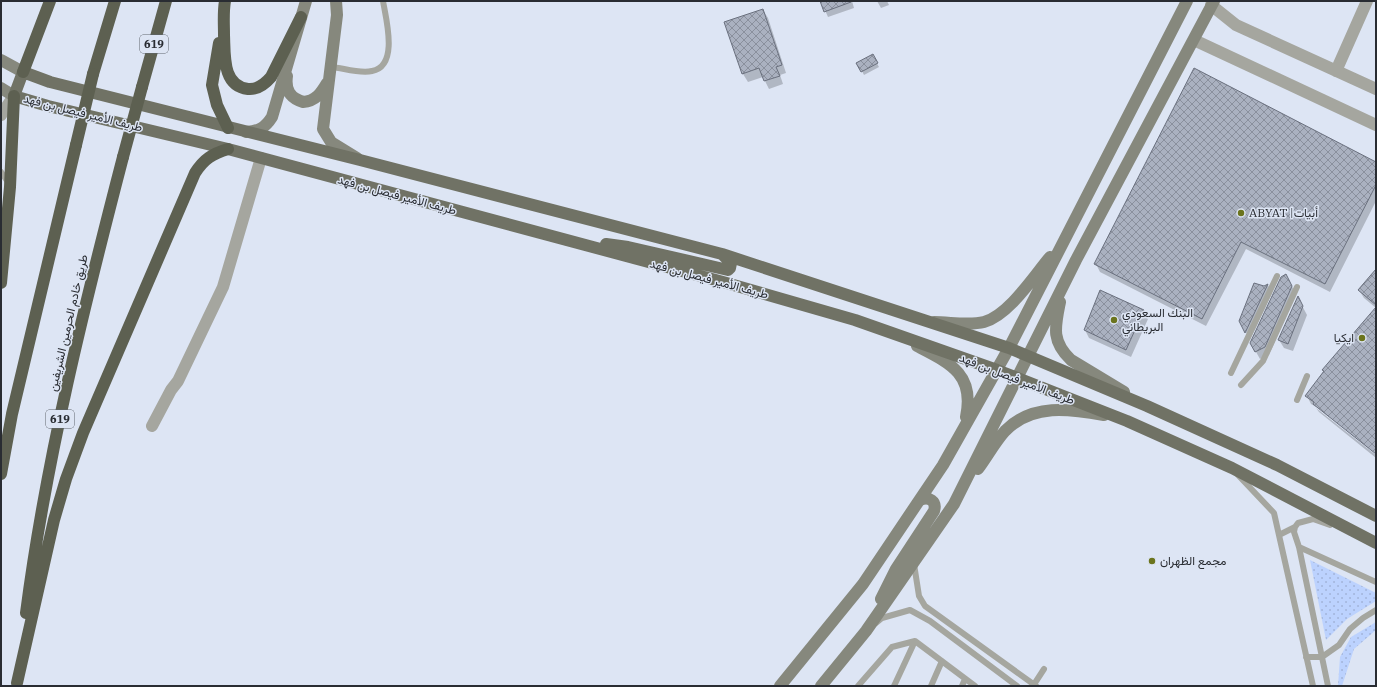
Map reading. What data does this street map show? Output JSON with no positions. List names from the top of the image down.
{
  "streets": {
    "highway": ["619", "طريق خادم الحرمين الشريفين"],
    "main road": ["طريف الأمير فيصل بن فهد"]
  },
  "places": [
    "ABYAT |أبيات",
    "البنك السعودي البريطاني",
    "ايكيا",
    "مجمع الظهران"
  ]
}
